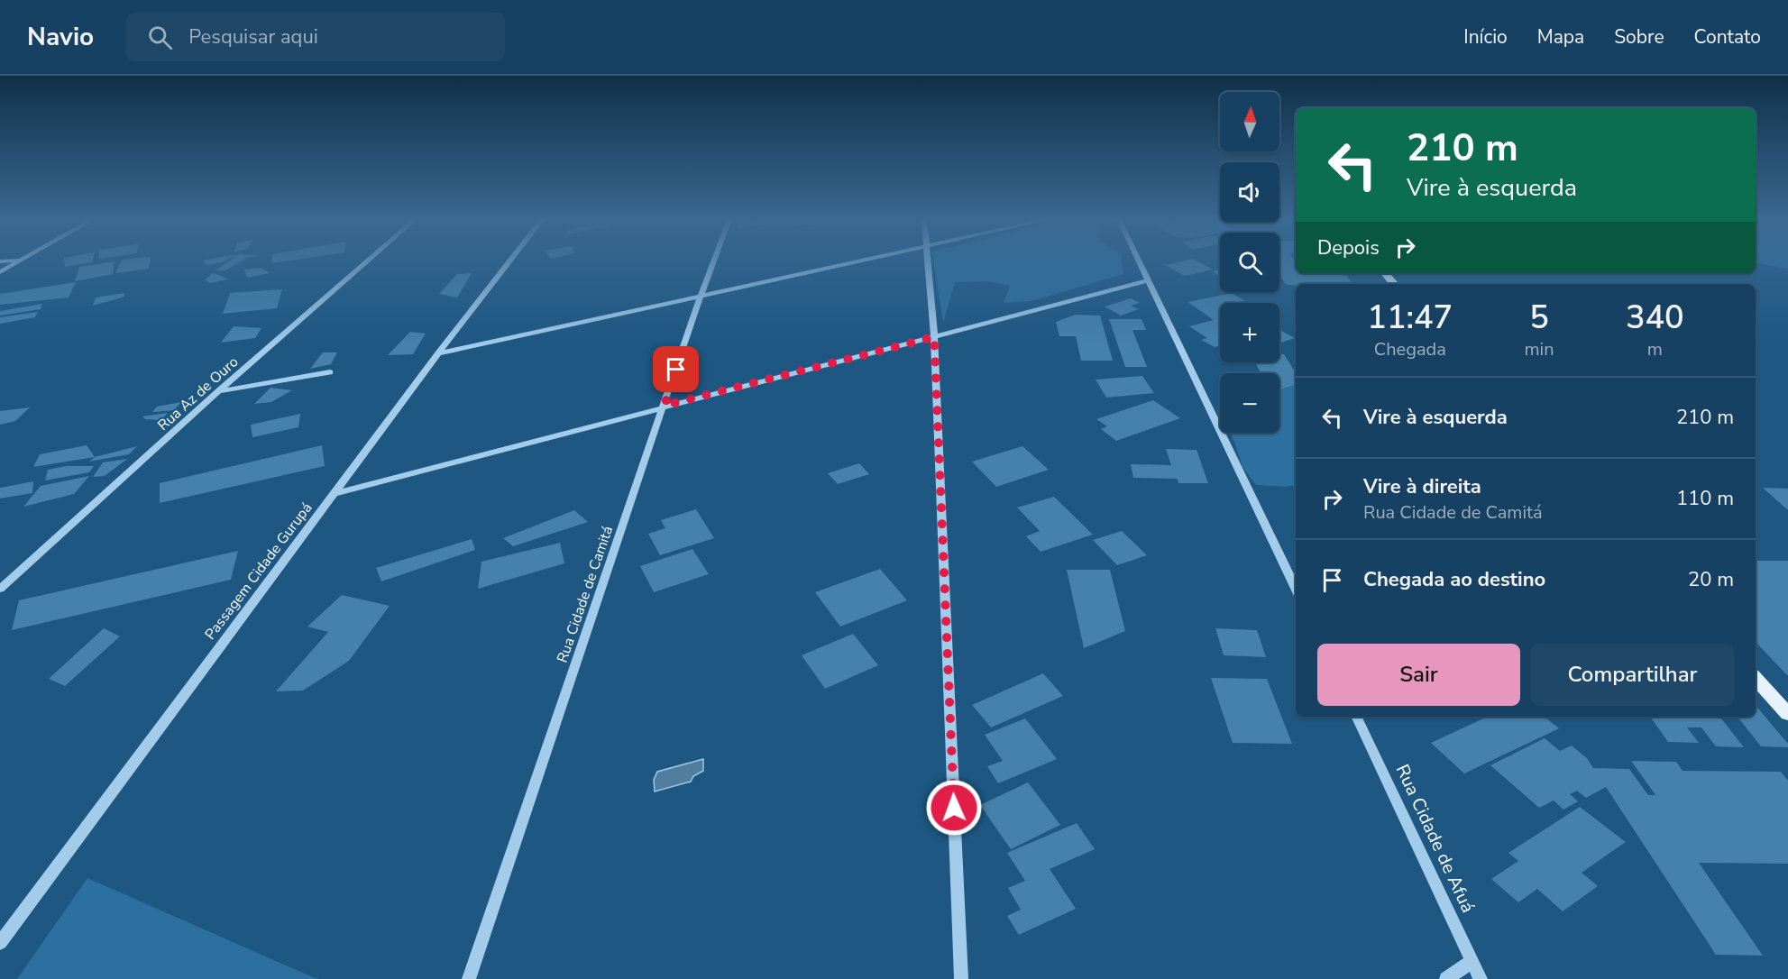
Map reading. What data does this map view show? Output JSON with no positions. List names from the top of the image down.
{
  "streets": {
    "street": [
      "Rua Az de Ouro",
      "Passagem Cidade Gurupá",
      "Rua Cidade de Camitá",
      "Rua Cidade de Afuá"
    ]
  },
  "north": "top",
  "page": {
    "header": "Navio",
    "search": "Pesquisar aqui",
    "nav": [
      "Início",
      "Mapa",
      "Sobre",
      "Contato"
    ],
    "map_buttons": ["+", "−"],
    "turn": ["210 m", "Vire à esquerda"],
    "then": "Depois",
    "eta": [
      "11:47",
      "Chegada",
      "5",
      "min",
      "340",
      "m"
    ],
    "list": [
      {
        "name": "Vire à esquerda",
        "value": "210 m"
      },
      {
        "name": "Vire à direita",
        "note": "Rua Cidade de Camitá",
        "value": "110 m"
      },
      {
        "name": "Chegada ao destino",
        "value": "20 m"
      }
    ],
    "buttons": ["Sair", "Compartilhar"]
  }
}
